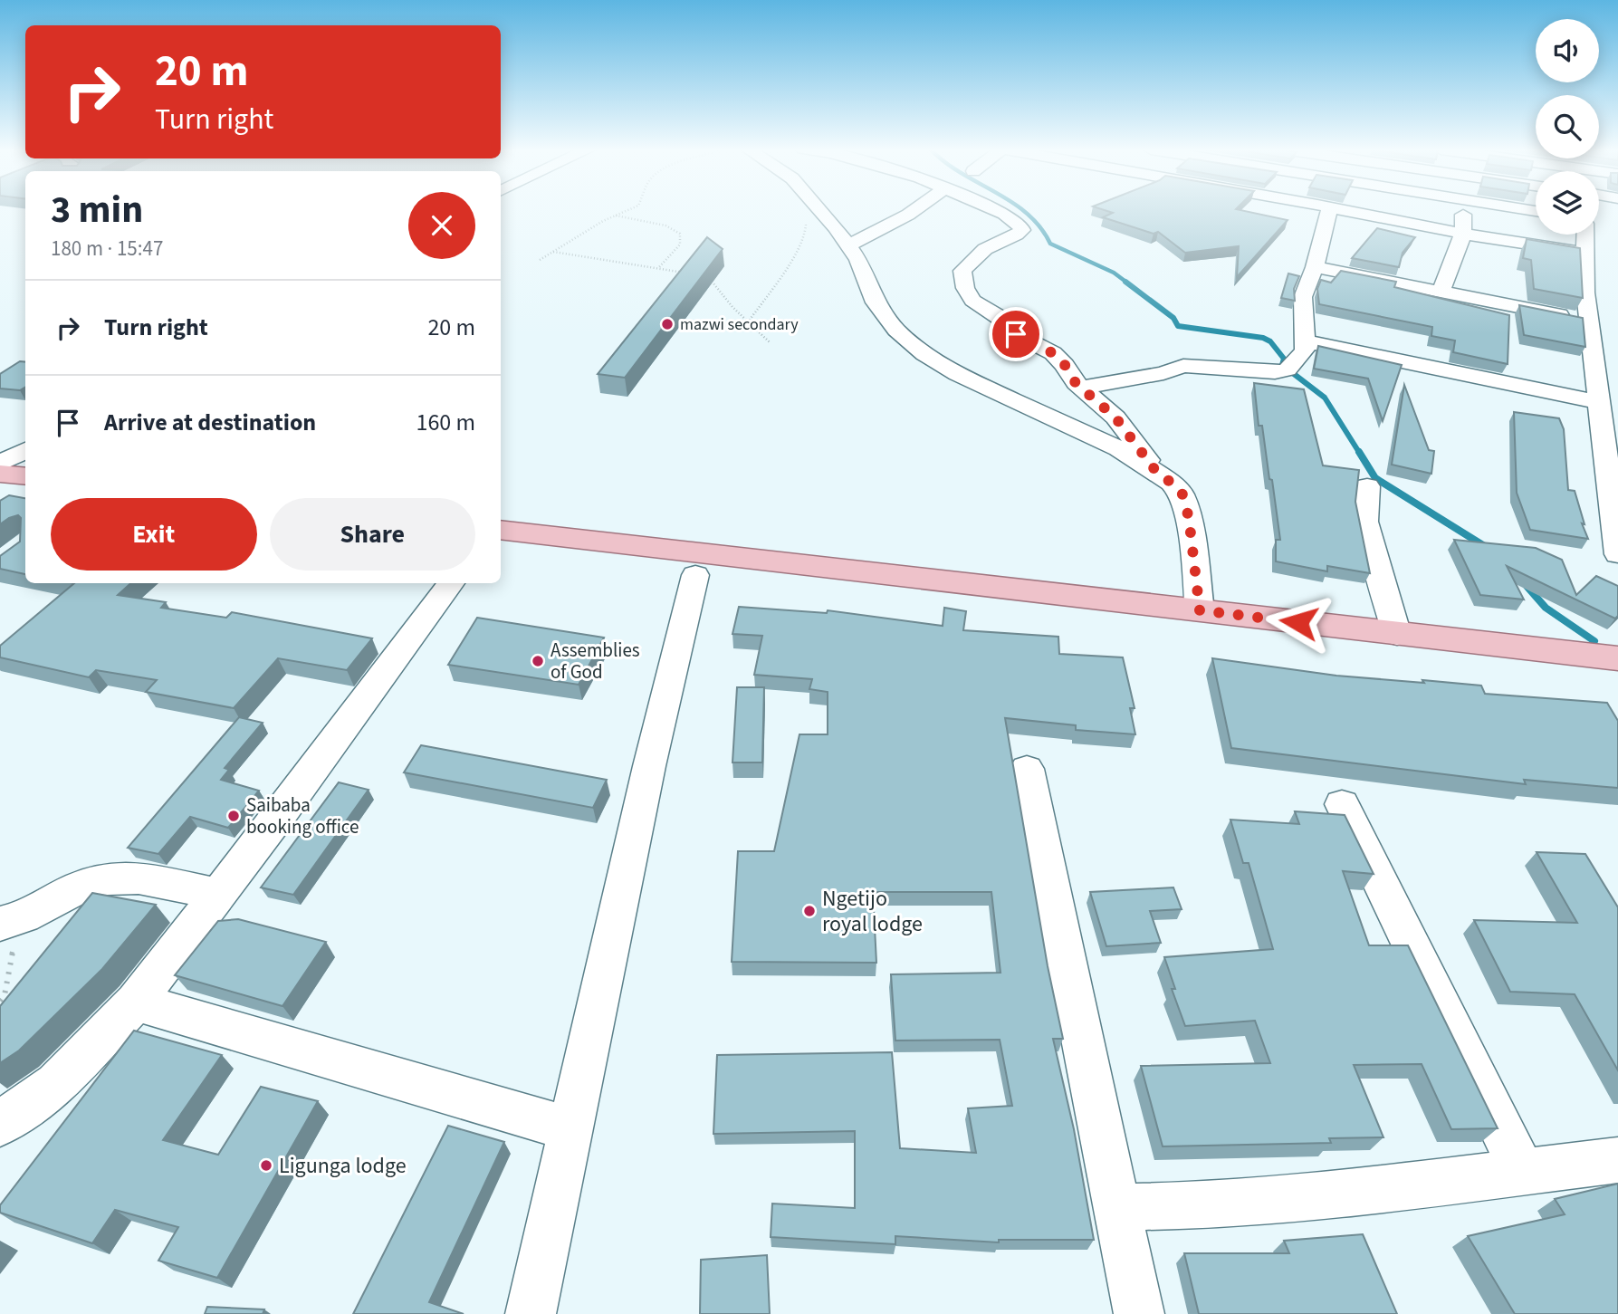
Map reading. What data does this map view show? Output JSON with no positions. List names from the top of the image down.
{
  "places": [
    "mazwi secondary",
    "Assemblies of God",
    "Saibaba booking office",
    "Ngetijo royal lodge",
    "Ligunga lodge"
  ],
  "page": {
    "turn": ["20 m", "Turn right"],
    "heading": ["3 min", "180 m · 15:47"],
    "list": [
      {
        "name": "Turn right",
        "value": "20 m"
      },
      {
        "name": "Arrive at destination",
        "value": "160 m"
      }
    ],
    "buttons": ["Exit", "Share"]
  }
}
